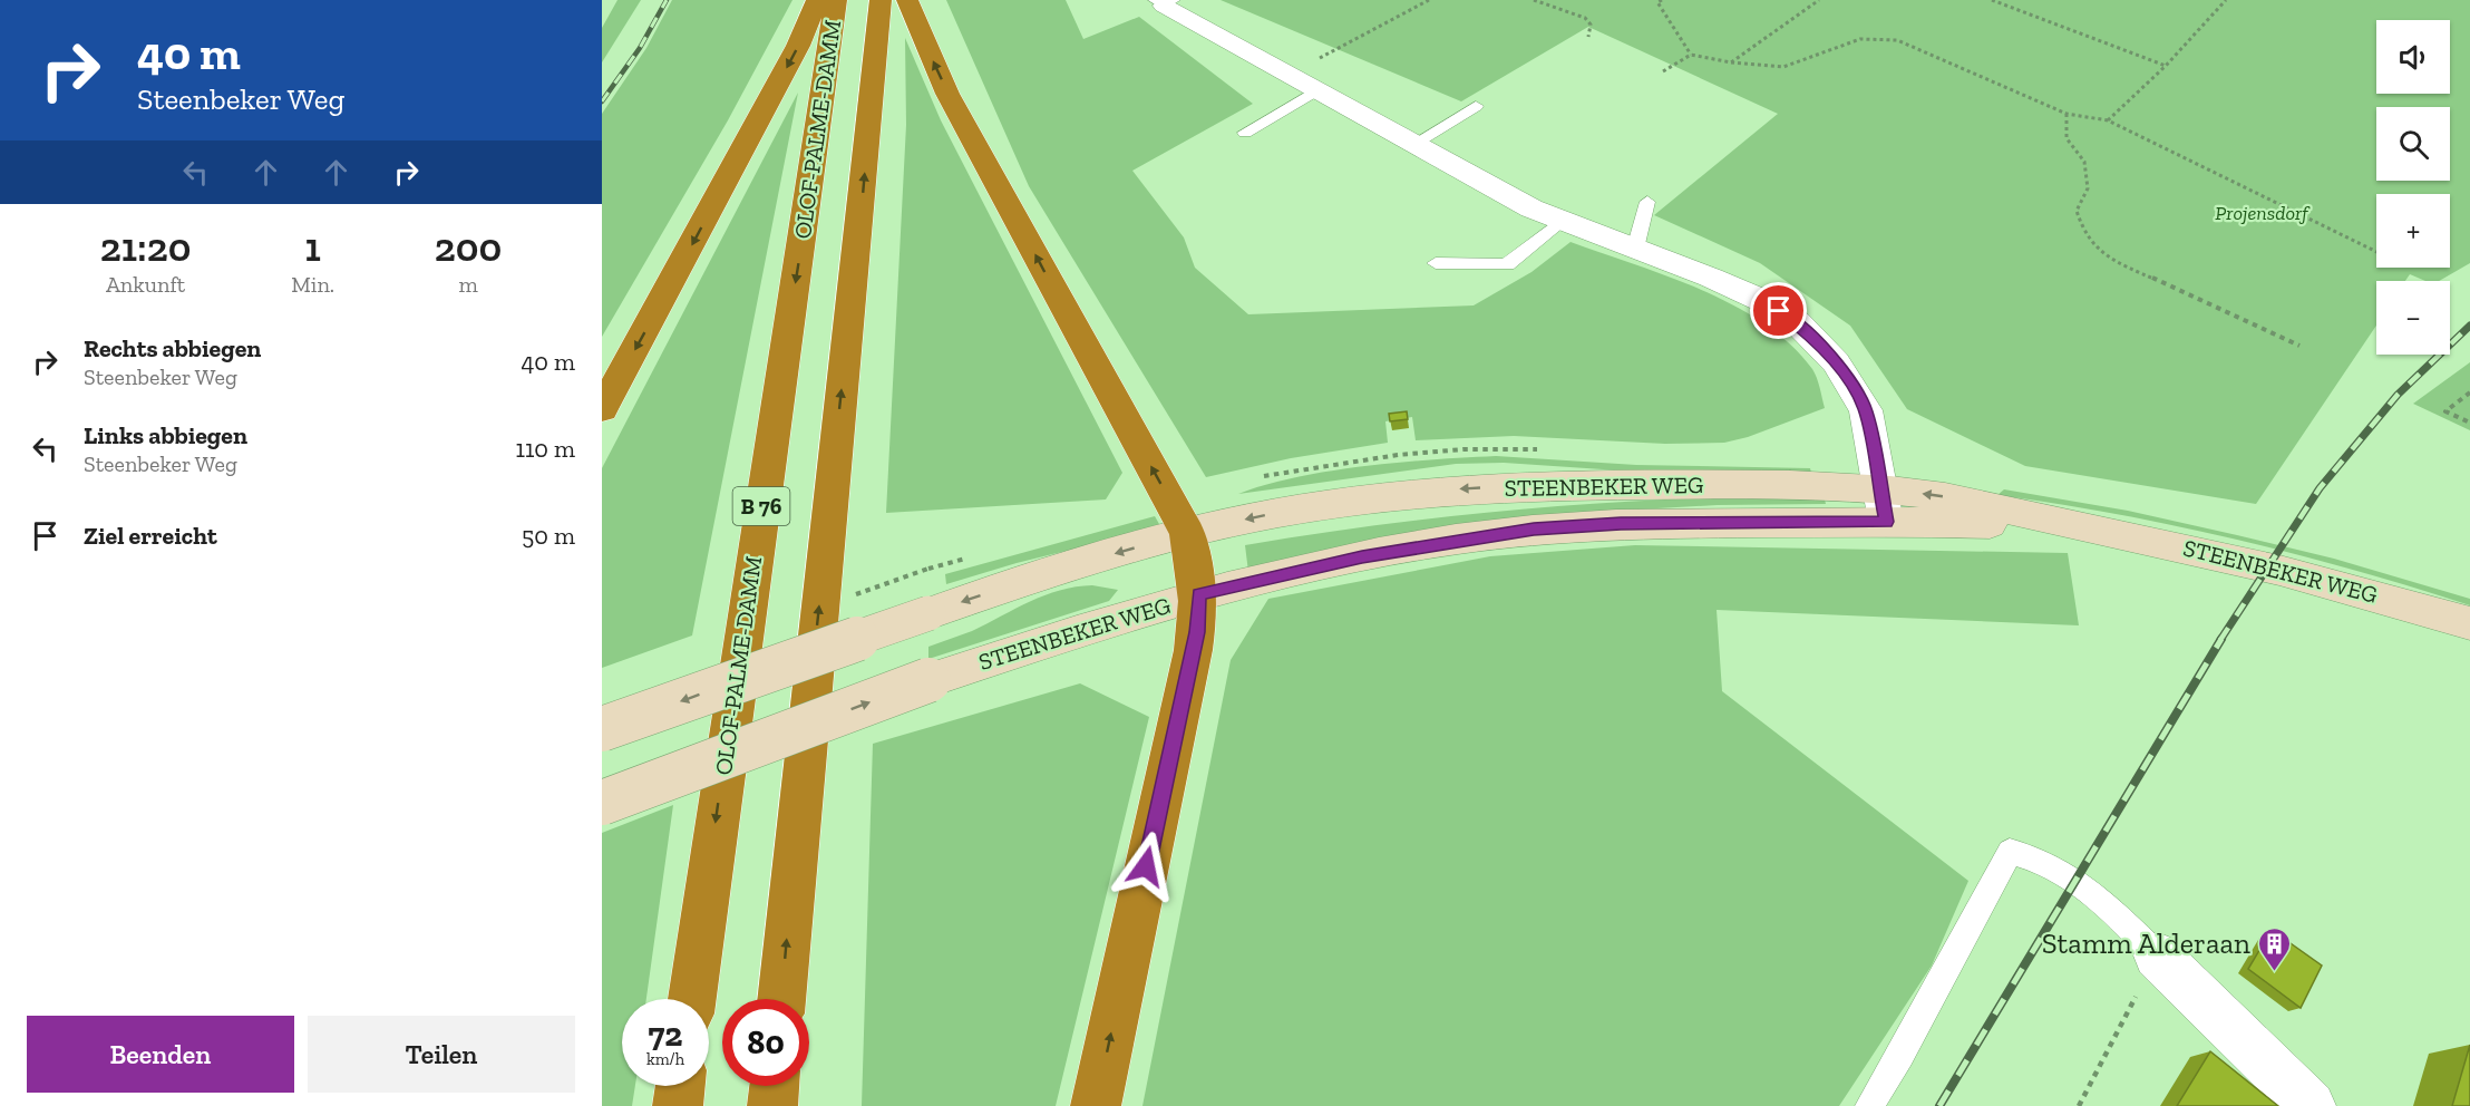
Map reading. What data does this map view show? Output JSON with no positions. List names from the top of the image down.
{
  "streets": {
    "highway": ["OLOF-PALME-DAMM", "B 76"],
    "main road": ["STEENBEKER WEG"]
  },
  "parks": ["Projensdorf"],
  "places": {
    "building": ["Stamm Alderaan"]
  },
  "page": {
    "turn": ["40 m", "Steenbeker Weg"],
    "map_buttons": ["+", "−"],
    "eta": [
      "21:20",
      "Ankunft",
      "1",
      "Min.",
      "200",
      "m"
    ],
    "list": [
      {
        "name": "Rechts abbiegen",
        "note": "Steenbeker Weg",
        "value": "40 m"
      },
      {
        "name": "Links abbiegen",
        "note": "Steenbeker Weg",
        "value": "110 m"
      },
      {
        "name": "Ziel erreicht",
        "value": "50 m"
      }
    ],
    "speed": "72 km/h",
    "limit": "80",
    "buttons": ["Beenden", "Teilen"]
  }
}
